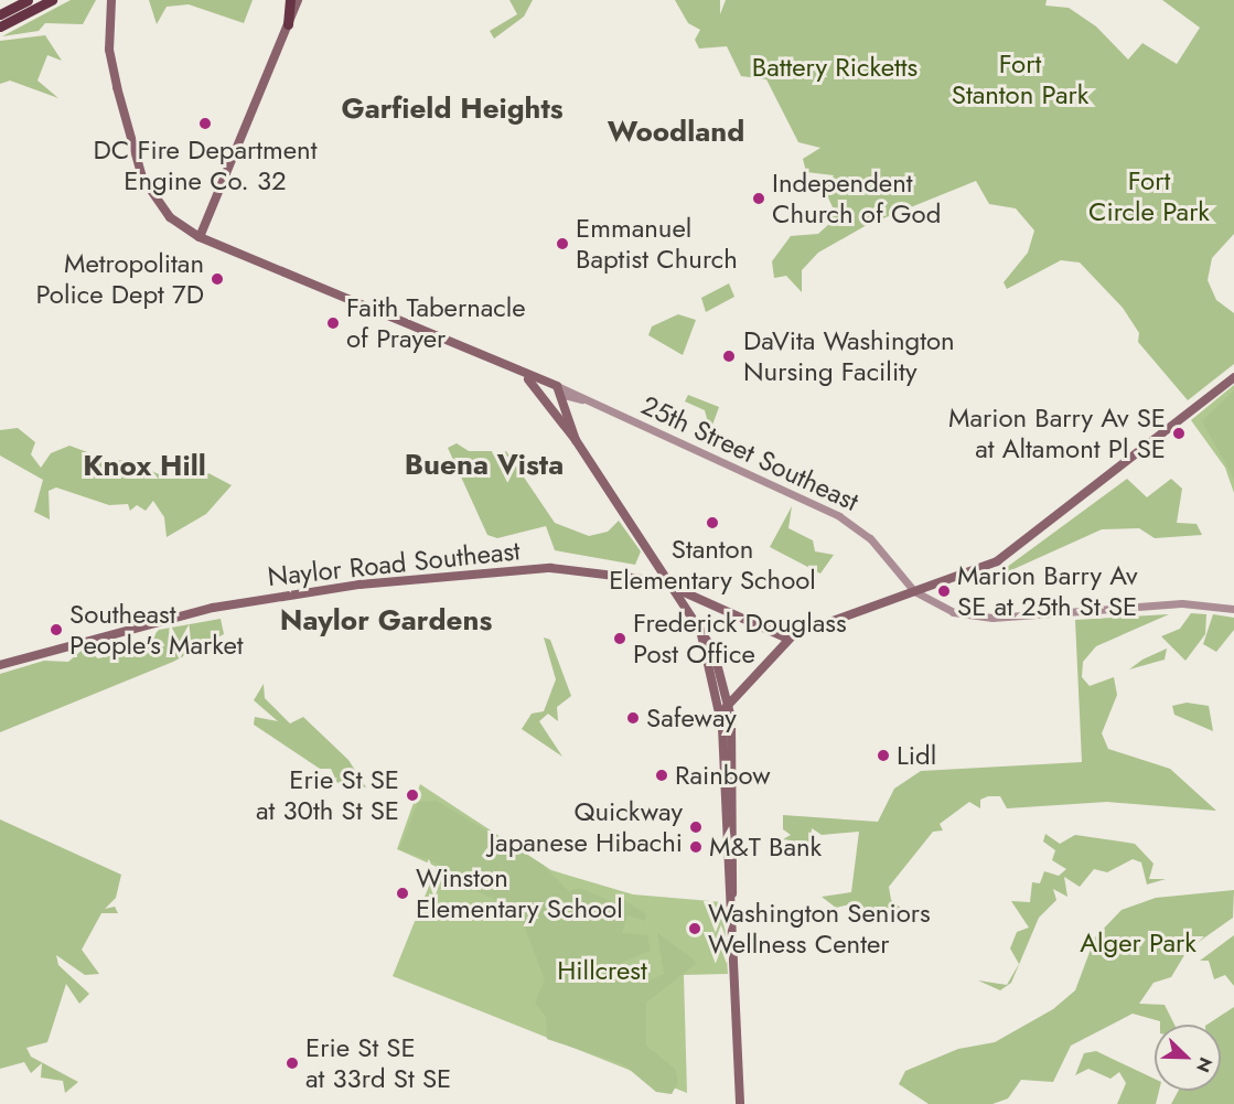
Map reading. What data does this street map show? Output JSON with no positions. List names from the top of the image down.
{
  "streets": {
    "main road": ["Naylor Road Southeast"],
    "street": ["25th Street Southeast"]
  },
  "districts": [
    "Garfield Heights",
    "Woodland",
    "Buena Vista",
    "Knox Hill",
    "Naylor Gardens"
  ],
  "parks": [
    "Fort Stanton Park",
    "Battery Ricketts",
    "Fort Circle Park",
    "Alger Park",
    "Hillcrest"
  ],
  "places": [
    "DC Fire Department Engine Co. 32",
    "Independent Church of God",
    "Emmanuel Baptist Church",
    "Metropolitan Police Dept 7D",
    "Faith Tabernacle of Prayer",
    "DaVita Washington Nursing Facility",
    "Marion Barry Av SE at Altamont Pl SE",
    "Stanton Elementary School",
    "Marion Barry Av SE at 25th St SE",
    "Southeast People's Market",
    "Frederick Douglass Post Office",
    "Safeway",
    "Lidl",
    "Rainbow",
    "Erie St SE at 30th St SE",
    "Quickway Japanese Hibachi",
    "M&T Bank",
    "Winston Elementary School",
    "Washington Seniors Wellness Center",
    "Erie St SE at 33rd St SE"
  ],
  "north": "bottom right"
}
